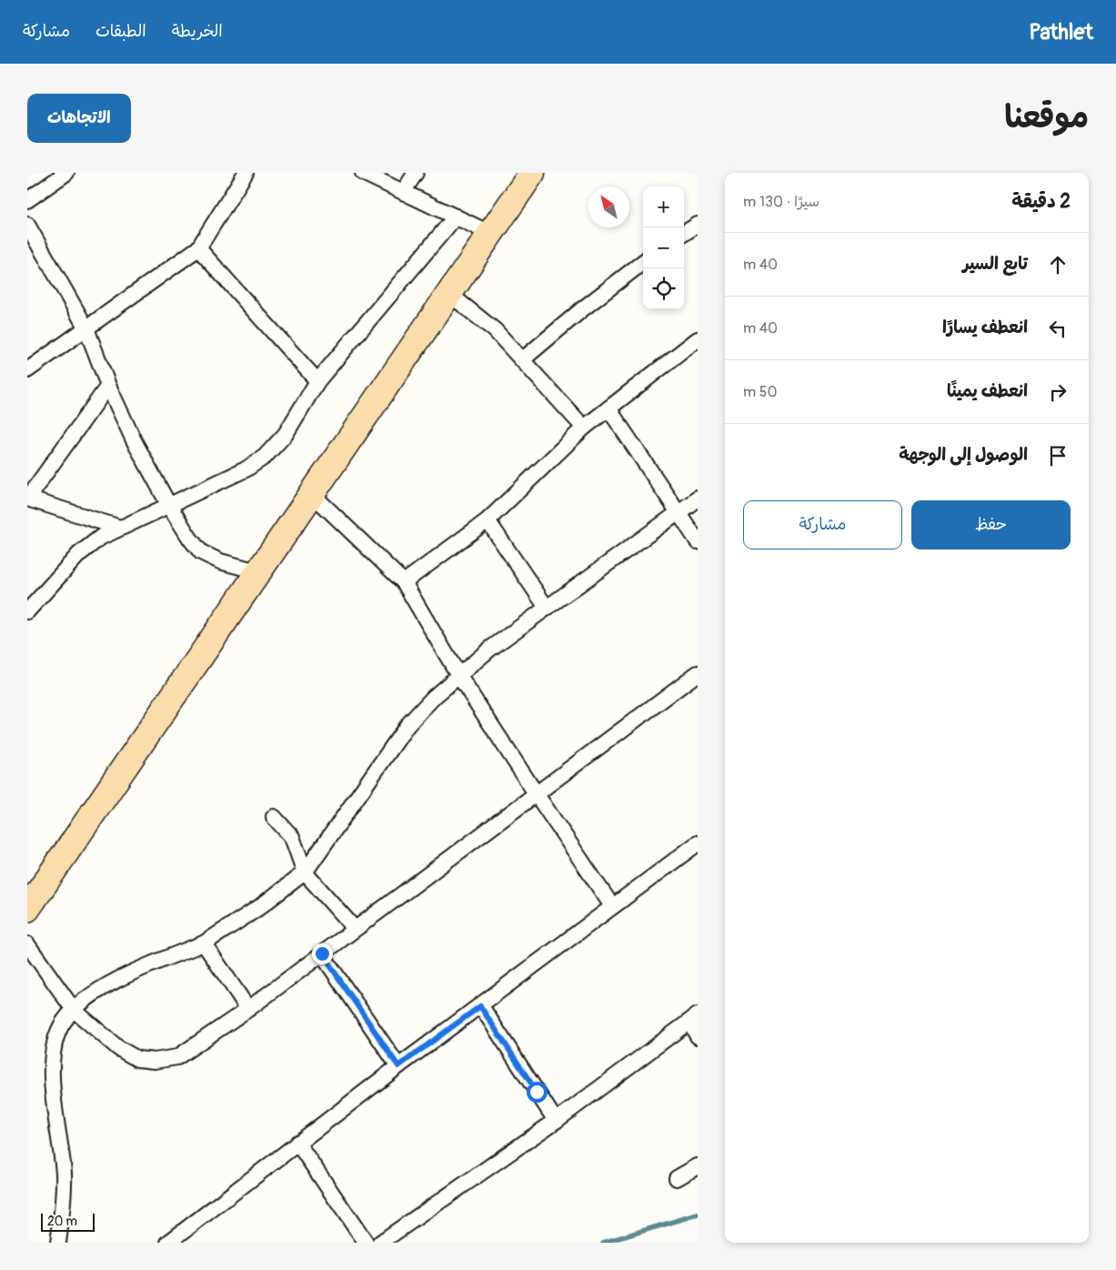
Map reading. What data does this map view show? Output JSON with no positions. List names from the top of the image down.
{
  "scale_bar": "20 m",
  "north": "top left",
  "page": {
    "header": "Pathlet",
    "nav": ["الخريطة", "الطبقات", "مشاركة"],
    "title": "موقعنا",
    "buttons": [
      "الاتجاهات",
      ["حفظ", "مشاركة"]
    ],
    "heading": ["2 دقيقة", "سيرًا · 130 m"],
    "map_buttons": ["+", "−"],
    "list": [
      ["تابع السير", "40 m"],
      ["انعطف يسارًا", "40 m"],
      ["انعطف يمينًا", "50 m"],
      "الوصول إلى الوجهة"
    ],
    "scale": "20 m"
  }
}
